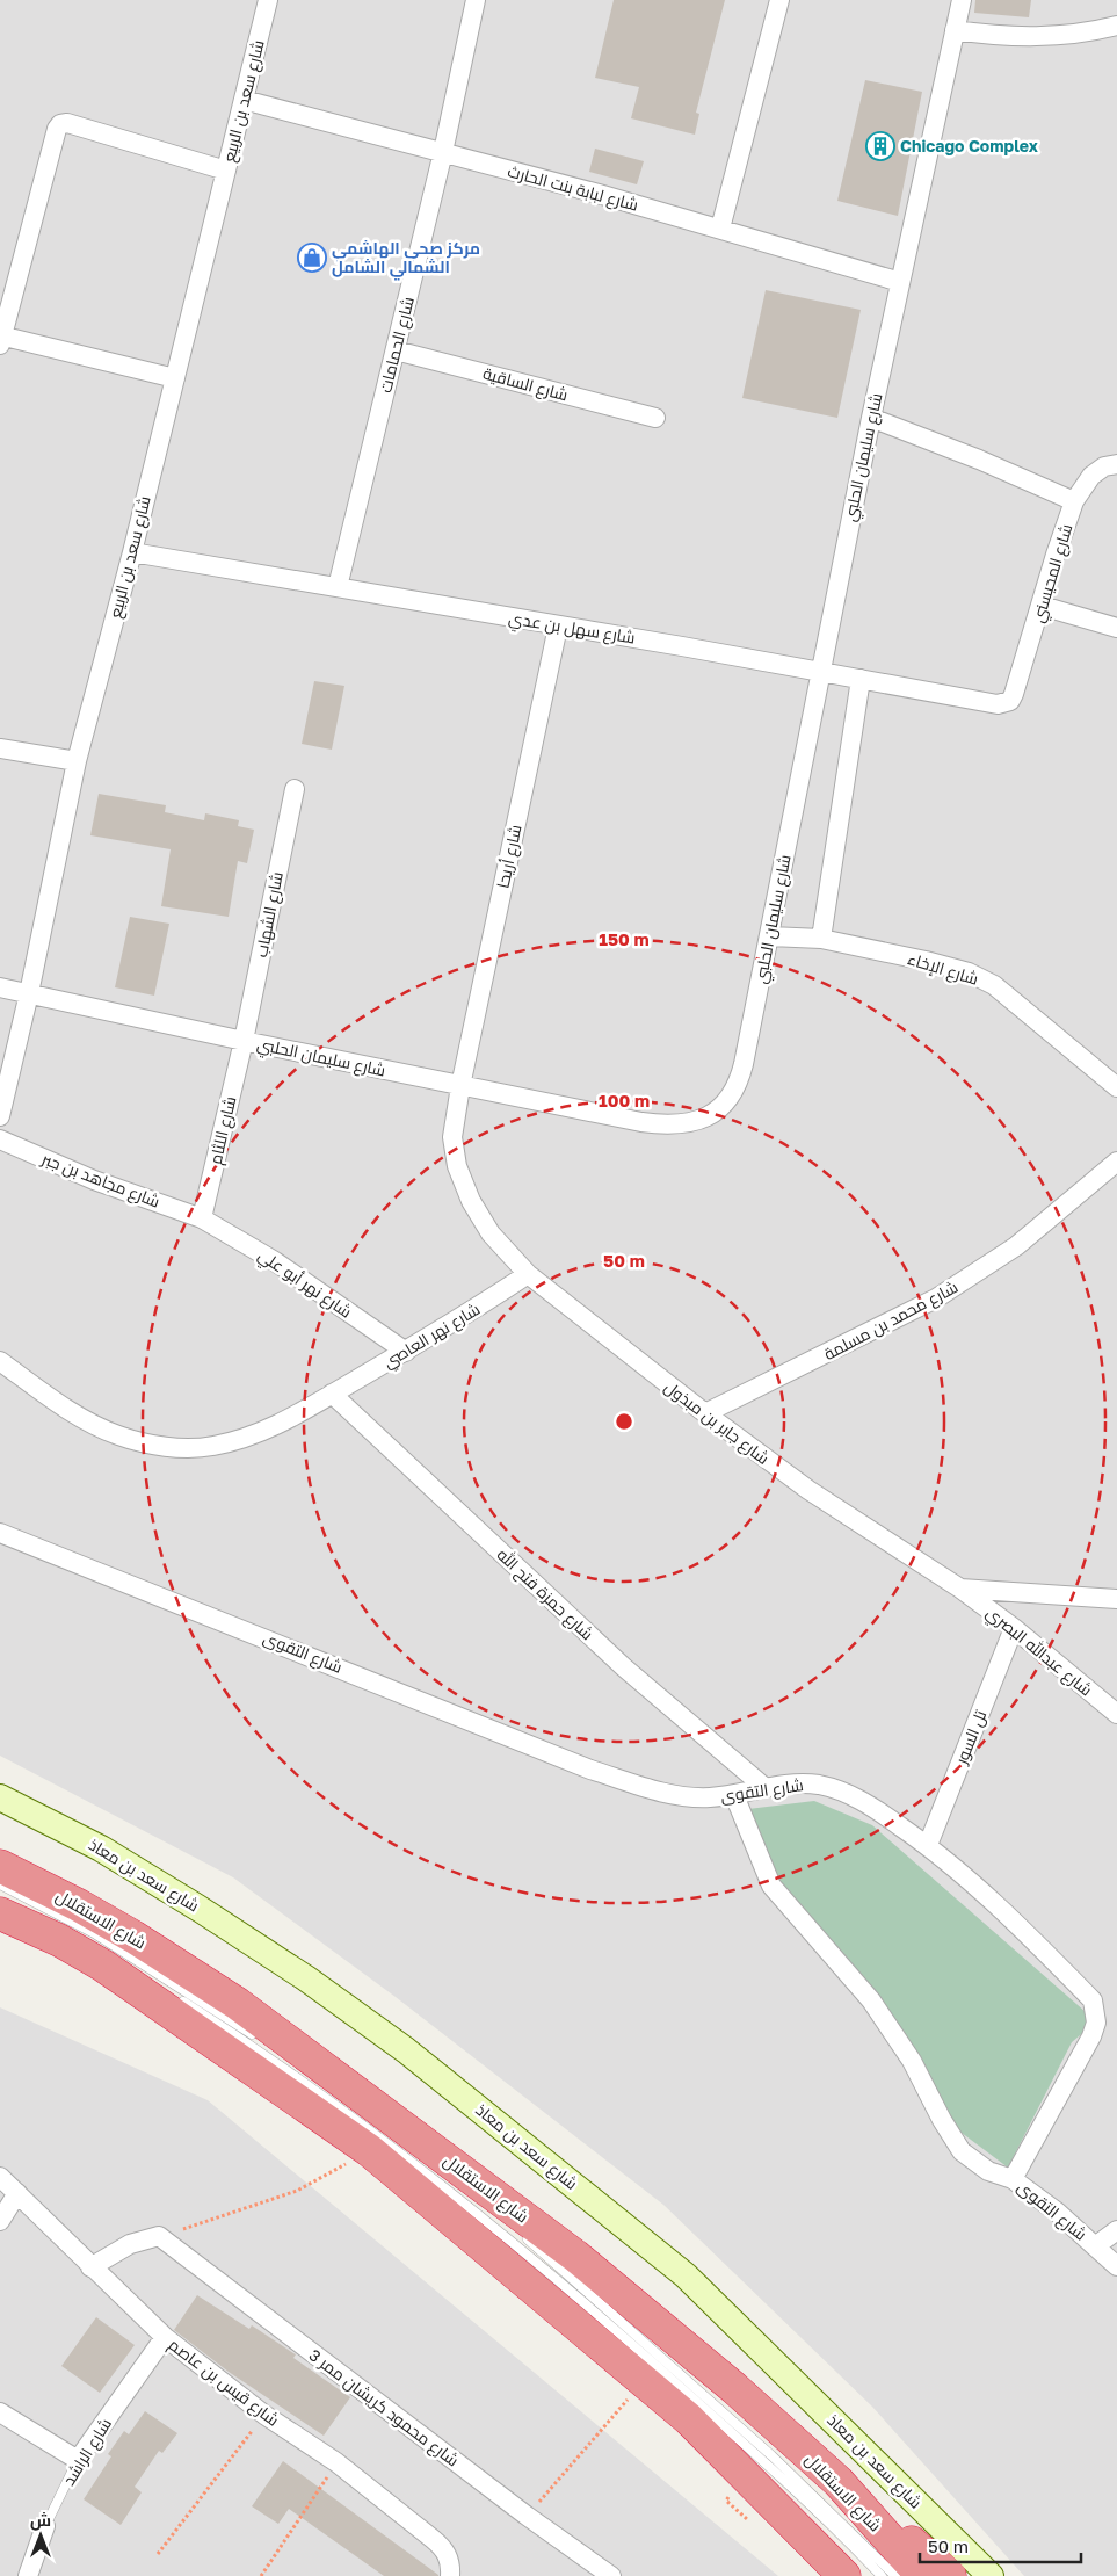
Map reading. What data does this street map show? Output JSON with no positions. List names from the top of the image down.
{
  "streets": {
    "highway": ["شارع الاستقلال"],
    "street": [
      "شارع سعد بن الربيع",
      "شارع لبابة بنت الحارث",
      "شارع الحمامات",
      "شارع الساقية",
      "شارع سليمان الحلبي",
      "شارع المحيسني",
      "شارع سهل بن عدي",
      "شارع أريحا",
      "شارع الشهاب",
      "شارع الإخاء",
      "شارع اللثام",
      "شارع مجاهد بن جبر",
      "شارع نهر أبو علي",
      "شارع محمد بن مسلمة",
      "شارع نهر العاصي",
      "شارع جابر بن مبذول",
      "شارع حمزة فتح الله",
      "شارع عبدالله البصري",
      "شارع التقوى",
      "تل السور",
      "شارع سعد بن معاذ",
      "شارع قيس بن عاصم",
      "شارع محمود كريشان ممر 3",
      "شارع الراشد"
    ]
  },
  "crossings": [
    ["شارع سعد بن الربيع", "شارع لبابة بنت الحارث"],
    ["شارع سعد بن الربيع", "شارع سليمان الحلبي"],
    ["شارع سعد بن الربيع", "شارع سهل بن عدي"],
    ["شارع لبابة بنت الحارث", "شارع الحمامات"],
    ["شارع لبابة بنت الحارث", "شارع سليمان الحلبي"],
    ["شارع الحمامات", "شارع الساقية"],
    ["شارع الحمامات", "شارع سهل بن عدي"],
    ["شارع سليمان الحلبي", "شارع سهل بن عدي"],
    ["شارع سليمان الحلبي", "شارع أريحا"],
    ["شارع سليمان الحلبي", "شارع الشهاب"],
    ["شارع سليمان الحلبي", "شارع الإخاء"],
    ["شارع سليمان الحلبي", "شارع اللثام"],
    ["شارع سليمان الحلبي", "شارع جابر بن مبذول"],
    ["شارع المحيسني", "شارع سهل بن عدي"],
    ["شارع سهل بن عدي", "شارع أريحا"],
    ["شارع أريحا", "شارع جابر بن مبذول"],
    ["شارع الشهاب", "شارع اللثام"],
    ["شارع اللثام", "شارع مجاهد بن جبر"],
    ["شارع اللثام", "شارع نهر أبو علي"],
    ["شارع مجاهد بن جبر", "شارع نهر أبو علي"],
    ["شارع نهر أبو علي", "شارع نهر العاصي"],
    ["شارع محمد بن مسلمة", "شارع جابر بن مبذول"],
    ["شارع نهر العاصي", "شارع جابر بن مبذول"],
    ["شارع نهر العاصي", "شارع حمزة فتح الله"],
    ["شارع جابر بن مبذول", "شارع عبدالله البصري"],
    ["شارع حمزة فتح الله", "شارع التقوى"],
    ["شارع عبدالله البصري", "تل السور"],
    ["شارع التقوى", "تل السور"],
    ["شارع قيس بن عاصم", "شارع الراشد"]
  ],
  "places": {
    "building": ["Chicago Complex"],
    "shop": ["مركز صحي الهاشمي الشمالي الشامل"]
  },
  "scale_bar": "50 m",
  "north": "top",
  "rings": ["150 m", "100 m", "50 m"]
}
